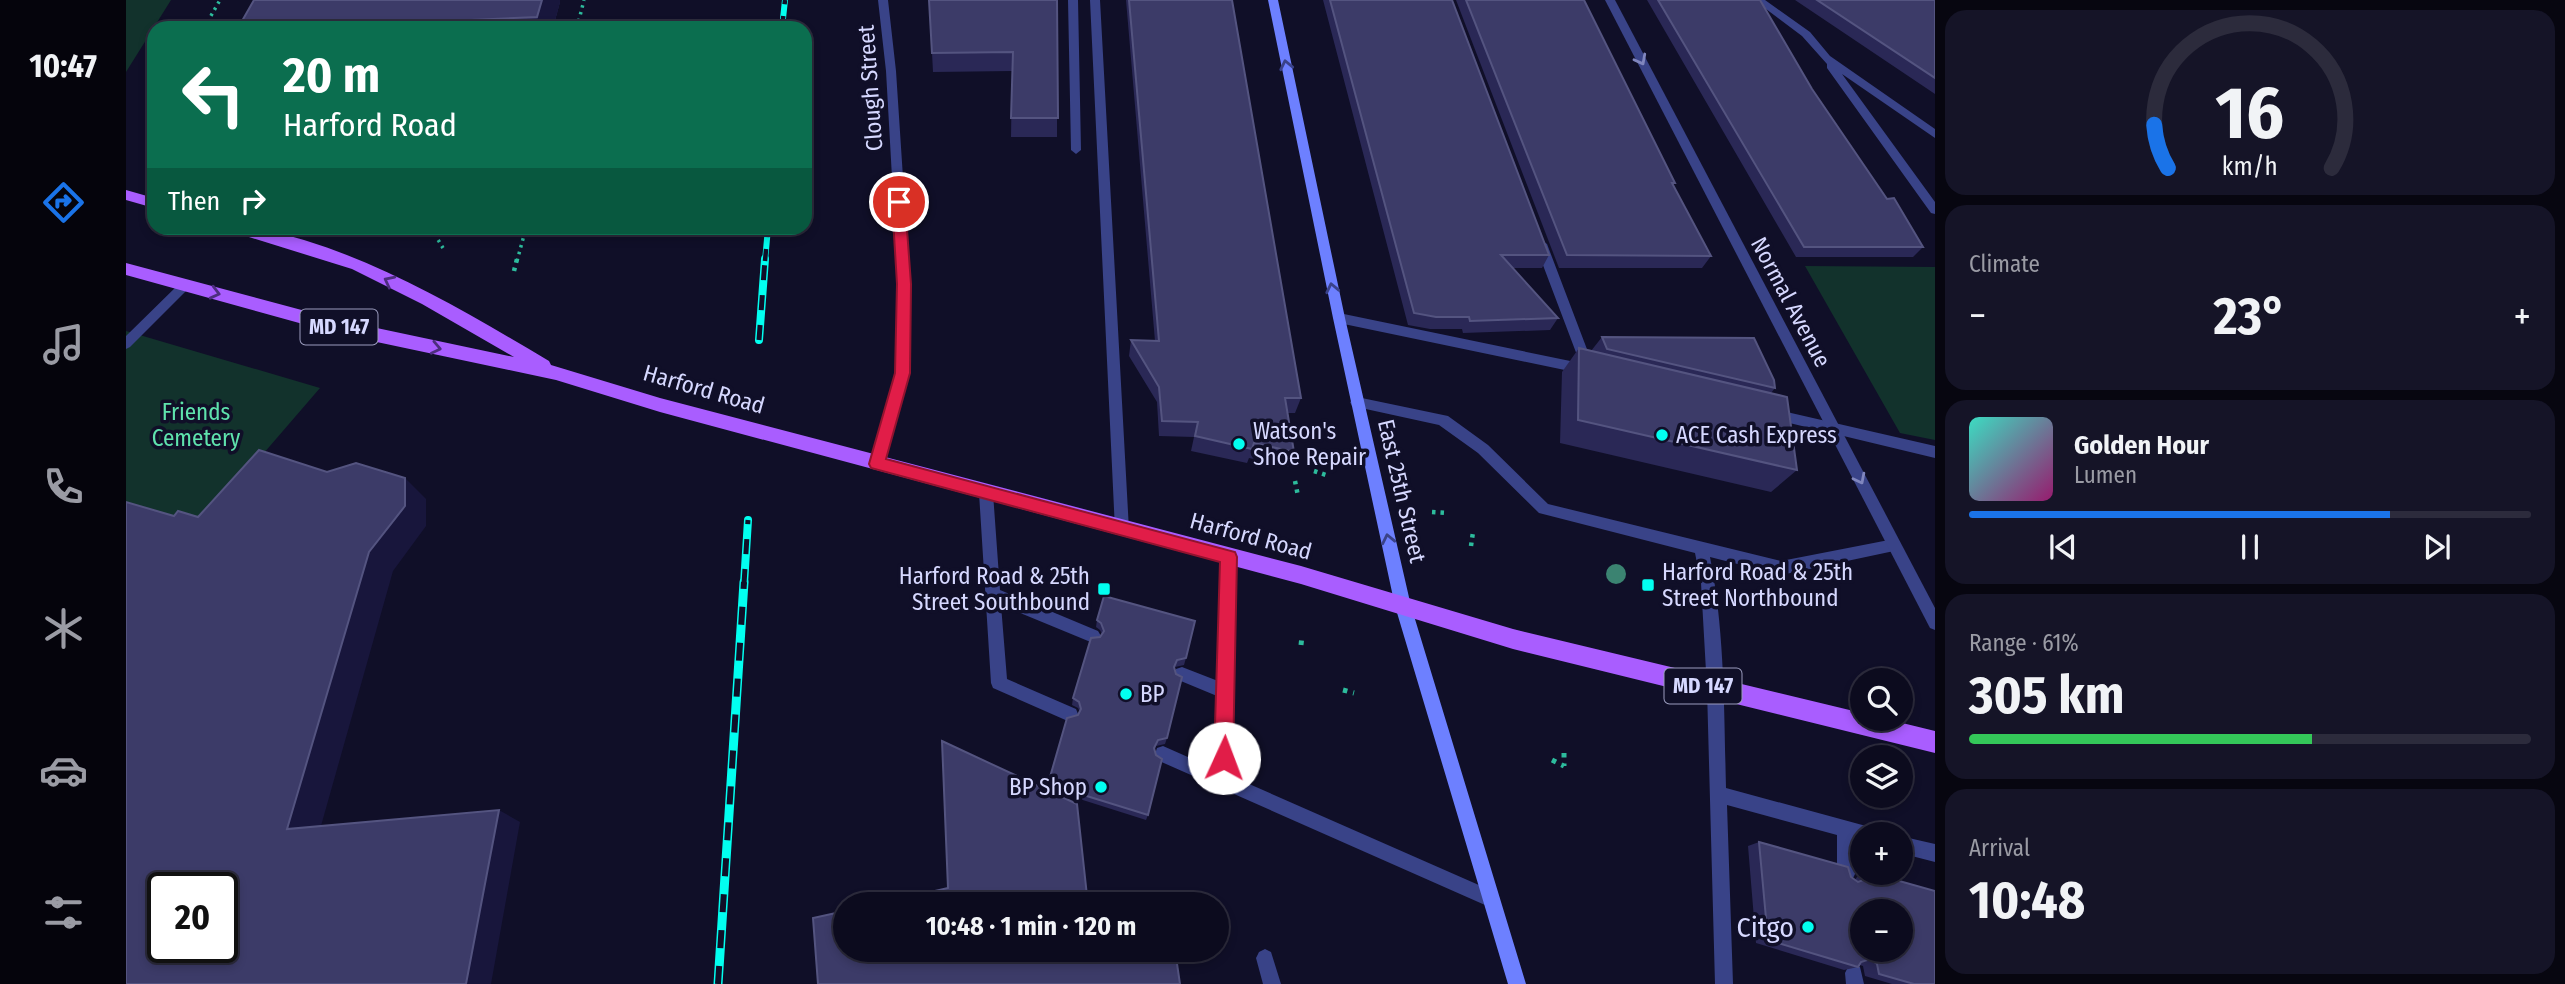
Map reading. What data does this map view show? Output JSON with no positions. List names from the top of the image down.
{
  "streets": {
    "main road": ["MD 147", "Harford Road", "East 25th Street"],
    "street": ["Clough Street", "Normal Avenue"]
  },
  "crossings": [
    ["Clough Street", "Harford Road"],
    ["Harford Road", "East 25th Street"]
  ],
  "one_way": ["Normal Avenue", "East 25th Street"],
  "parks": ["Friends Cemetery"],
  "places": {
    "other": [
      "ACE Cash Express",
      "Watson's Shoe Repair",
      "BP",
      "BP Shop",
      "Citgo"
    ],
    "transit": ["Harford Road & 25th Street Northbound", "Harford Road & 25th Street Southbound"]
  },
  "page": {
    "tabs": "10:47",
    "turn": ["20 m", "Harford Road"],
    "then": "Then",
    "tile": [
      "Climate",
      ["Range · 61%", "305 km"],
      ["Arrival", "10:48"]
    ],
    "heat": ["−", "23°", "+"],
    "song": ["Golden Hour", "Lumen"],
    "map_buttons": ["+", "−"],
    "limit": "20",
    "trip": "10:48 · 1 min · 120 m",
    "gauge": ["16", "km/h"]
  }
}
